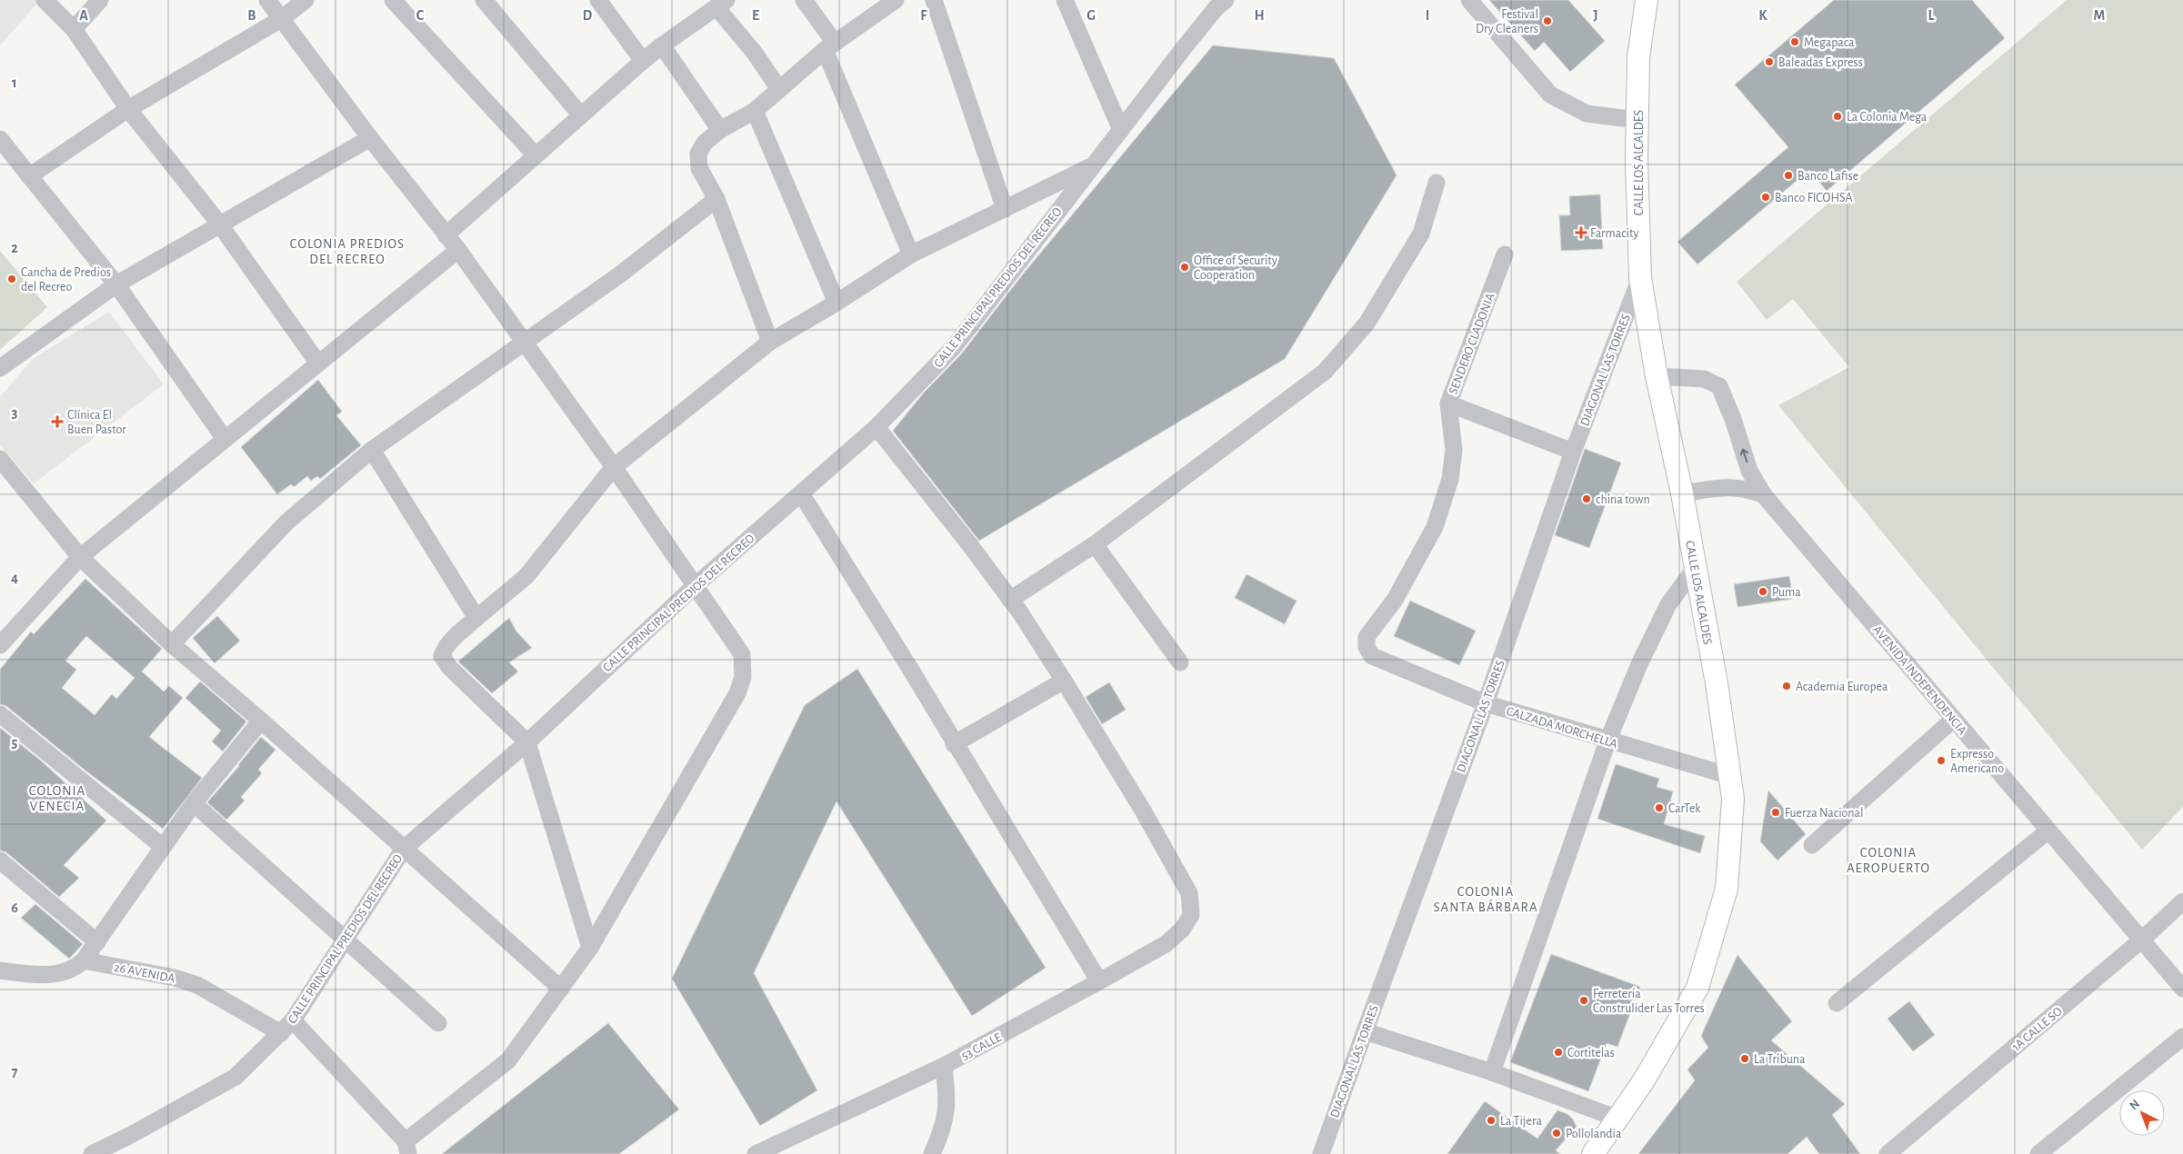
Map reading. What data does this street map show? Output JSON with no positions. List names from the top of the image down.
{
  "streets": {
    "main road": ["CALLE LOS ALCALDES"],
    "street": [
      "CALLE PRINCIPAL PREDIOS DEL RECREO",
      "SENDERO CLADONIA",
      "DIAGONAL LAS TORRES",
      "AVENIDA INDEPENDENCIA",
      "CALZADA MORCHELLA",
      "26 AVENIDA",
      "1A CALLE SO",
      "53 CALLE"
    ]
  },
  "crossings": [
    ["CALLE LOS ALCALDES", "DIAGONAL LAS TORRES"],
    ["CALLE LOS ALCALDES", "AVENIDA INDEPENDENCIA"],
    ["CALLE LOS ALCALDES", "CALZADA MORCHELLA"],
    ["CALLE PRINCIPAL PREDIOS DEL RECREO", "26 AVENIDA"],
    ["SENDERO CLADONIA", "CALZADA MORCHELLA"],
    ["DIAGONAL LAS TORRES", "CALZADA MORCHELLA"],
    ["AVENIDA INDEPENDENCIA", "1A CALLE SO"]
  ],
  "districts": [
    "COLONIA PREDIOS DEL RECREO",
    "COLONIA VENECIA",
    "COLONIA AEROPUERTO",
    "COLONIA SANTA BÁRBARA"
  ],
  "places": {
    "other": [
      "Festival Dry Cleaners",
      "Megapaca",
      "Baleadas Express",
      "La Colonia Mega",
      "Banco Lafise",
      "Banco FICOHSA",
      "Office of Security Cooperation",
      "Cancha de Predios del Recreo",
      "china town",
      "Puma",
      "Academia Europea",
      "Expresso Americano",
      "CarTek",
      "Fuerza Nacional",
      "Ferretería Construlider Las Torres",
      "Cortitelas",
      "La Tribuna",
      "La Tijera",
      "Pollolandia"
    ],
    "health": ["Farmacity", "Clínica El Buen Pastor"]
  },
  "north": "top left",
  "grid": {
    "columns": [
      "A",
      "B",
      "C",
      "D",
      "E",
      "F",
      "G",
      "H",
      "I",
      "J",
      "K",
      "L",
      "M"
    ],
    "rows": [
      "1",
      "2",
      "3",
      "4",
      "5",
      "6",
      "7"
    ]
  }
}
